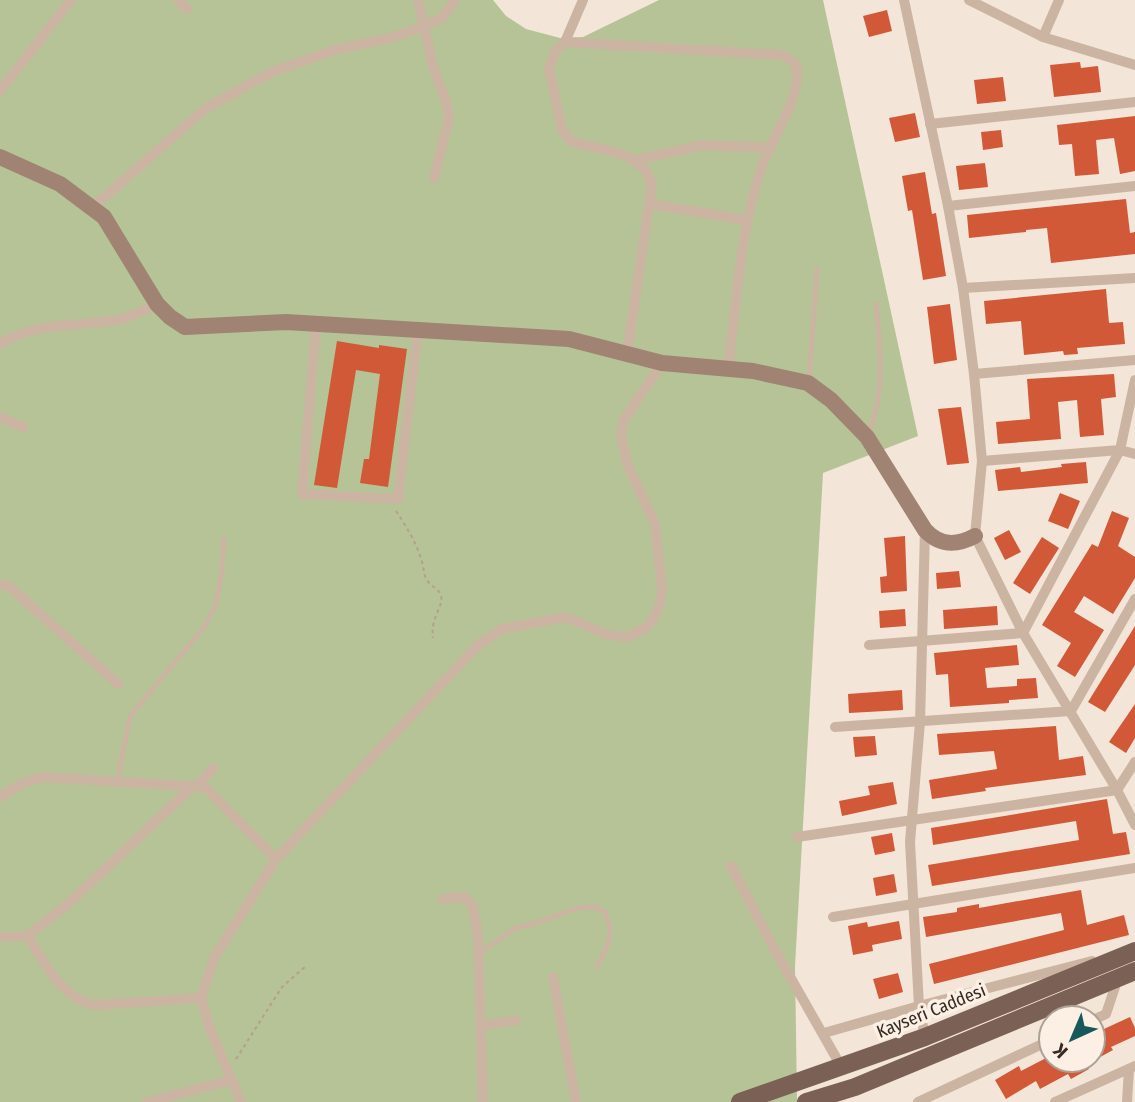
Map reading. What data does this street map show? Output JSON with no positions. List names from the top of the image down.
{
  "streets": {
    "main road": ["Kayseri Caddesi"]
  },
  "north": "bottom left"
}
